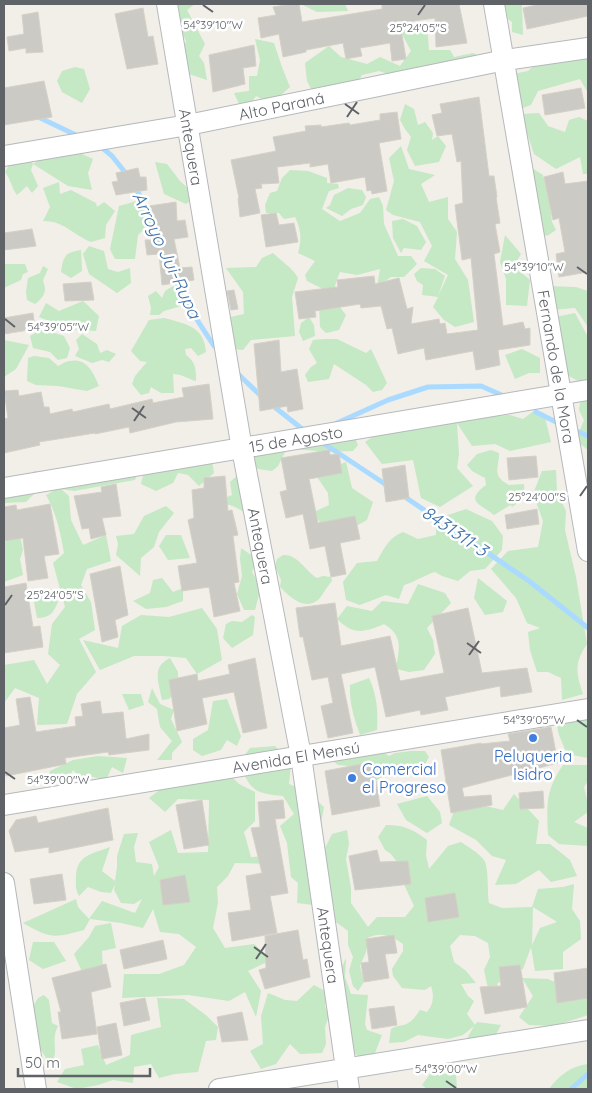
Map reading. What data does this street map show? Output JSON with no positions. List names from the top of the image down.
{
  "streets": {
    "street": [
      "Alto Paraná",
      "Antequera",
      "Fernando de la Mora",
      "15 de Agosto",
      "Avenida El Mensú"
    ]
  },
  "crossings": [
    ["Alto Paraná", "Antequera"],
    ["Alto Paraná", "Fernando de la Mora"],
    ["Antequera", "15 de Agosto"],
    ["Antequera", "Avenida El Mensú"],
    ["Fernando de la Mora", "15 de Agosto"]
  ],
  "water": ["Arroyo Jui-Rupa", "8431311-3"],
  "places": ["Peluqueria Isidro", "Comercial el Progreso"],
  "scale_bar": "50 m",
  "coordinates": [
    "54°39'10\"W",
    "25°24'05\"S",
    "54°39'05\"W",
    "25°24'00\"S",
    "54°39'00\"W"
  ]
}
